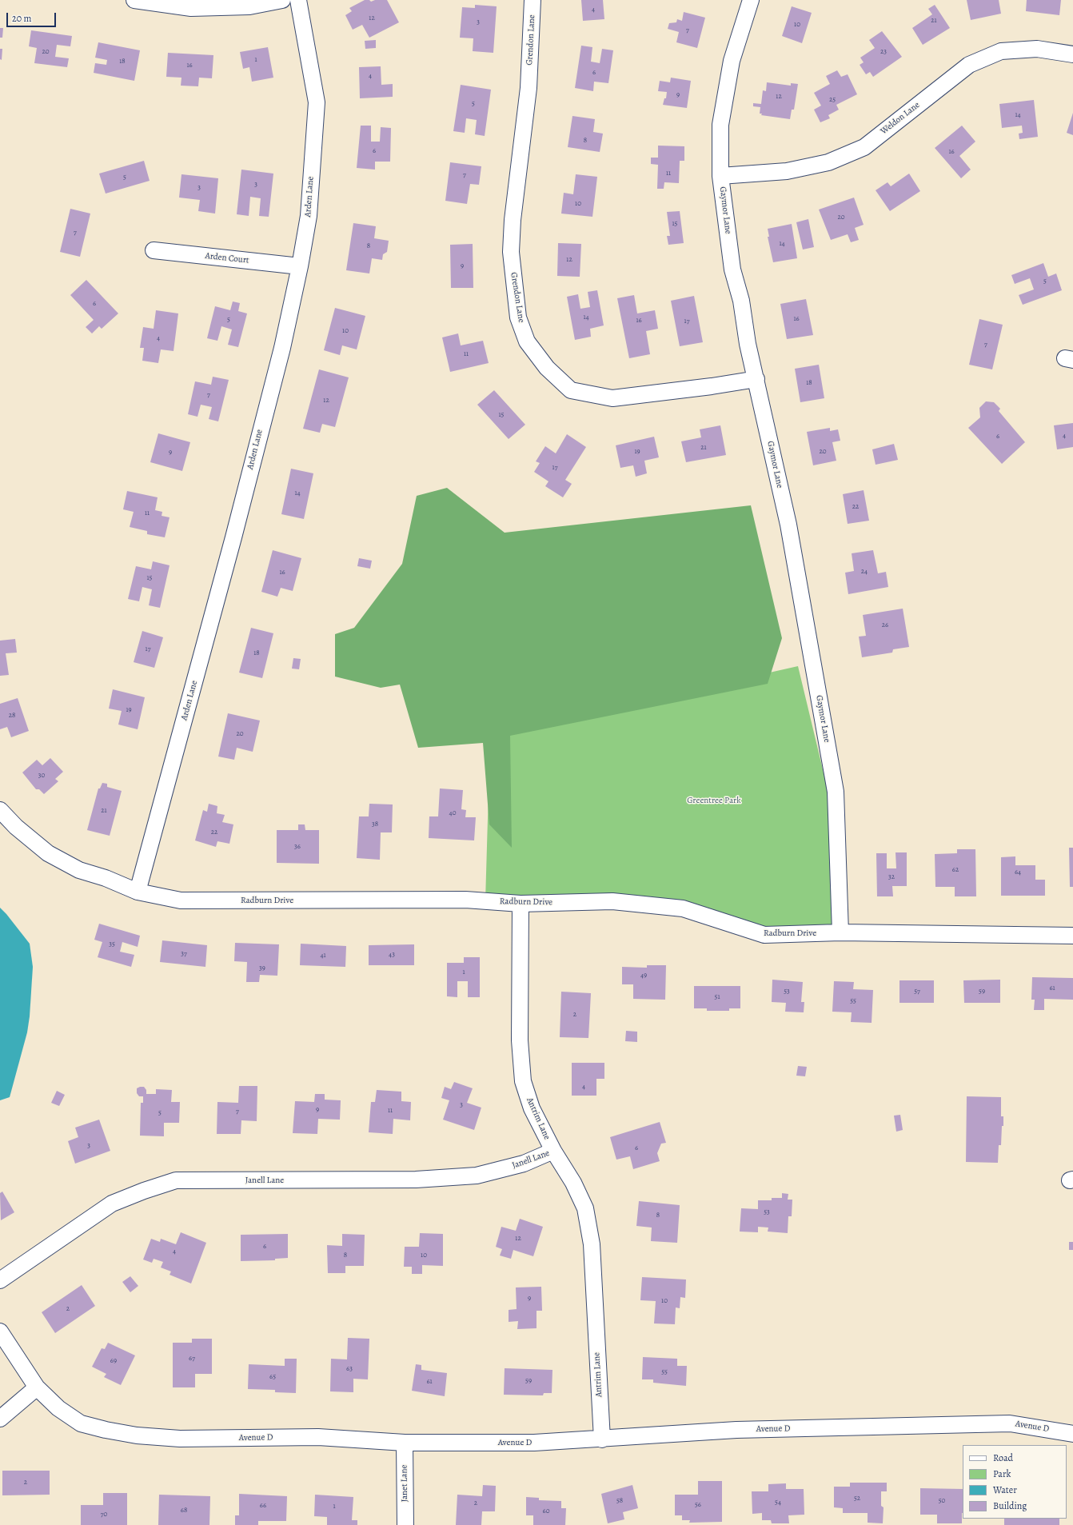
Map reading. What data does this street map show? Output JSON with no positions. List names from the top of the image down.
{
  "streets": {
    "street": [
      "Grendon Lane",
      "Weldon Lane",
      "Arden Lane",
      "Gaymor Lane",
      "Arden Court",
      "Radburn Drive",
      "Antrim Lane",
      "Janell Lane",
      "Avenue D",
      "Janet Lane"
    ]
  },
  "crossings": [
    ["Grendon Lane", "Gaymor Lane"],
    ["Weldon Lane", "Gaymor Lane"],
    ["Arden Lane", "Arden Court"],
    ["Arden Lane", "Radburn Drive"],
    ["Gaymor Lane", "Radburn Drive"],
    ["Radburn Drive", "Antrim Lane"],
    ["Antrim Lane", "Janell Lane"],
    ["Antrim Lane", "Avenue D"],
    ["Avenue D", "Janet Lane"]
  ],
  "parks": ["Greentree Park"],
  "house_numbers": [
    "4",
    "12",
    "21",
    "3",
    "10",
    "7",
    "20",
    "23",
    "1",
    "18",
    "16",
    "6",
    "4",
    "9",
    "12",
    "25",
    "5",
    "14",
    "8",
    "6",
    "16",
    "11",
    "7",
    "5",
    "3",
    "3",
    "10",
    "20",
    "15",
    "7",
    "14",
    "8",
    "12",
    "9",
    "5",
    "6",
    "14",
    "16",
    "5",
    "16",
    "17",
    "10",
    "4",
    "7",
    "11",
    "18",
    "7",
    "12",
    "15",
    "4",
    "6",
    "21",
    "19",
    "20",
    "9",
    "17",
    "14",
    "22",
    "11",
    "24",
    "16",
    "15",
    "26",
    "17",
    "18",
    "19",
    "28",
    "20",
    "30",
    "21",
    "40",
    "38",
    "22",
    "36",
    "62",
    "64",
    "32",
    "35",
    "37",
    "43",
    "41",
    "39",
    "1",
    "49",
    "61",
    "53",
    "57",
    "59",
    "51",
    "55",
    "2",
    "4",
    "3",
    "9",
    "11",
    "7",
    "5",
    "3",
    "6",
    "53",
    "8",
    "12",
    "6",
    "4",
    "8",
    "10",
    "9",
    "10",
    "2",
    "67",
    "69",
    "63",
    "55",
    "65",
    "59",
    "61",
    "2",
    "52",
    "58",
    "50",
    "54",
    "2",
    "56",
    "66",
    "1",
    "68",
    "60",
    "70"
  ],
  "legend": [
    "Road",
    "Park",
    "Water",
    "Building"
  ],
  "scale_bar": "20 m"
}
